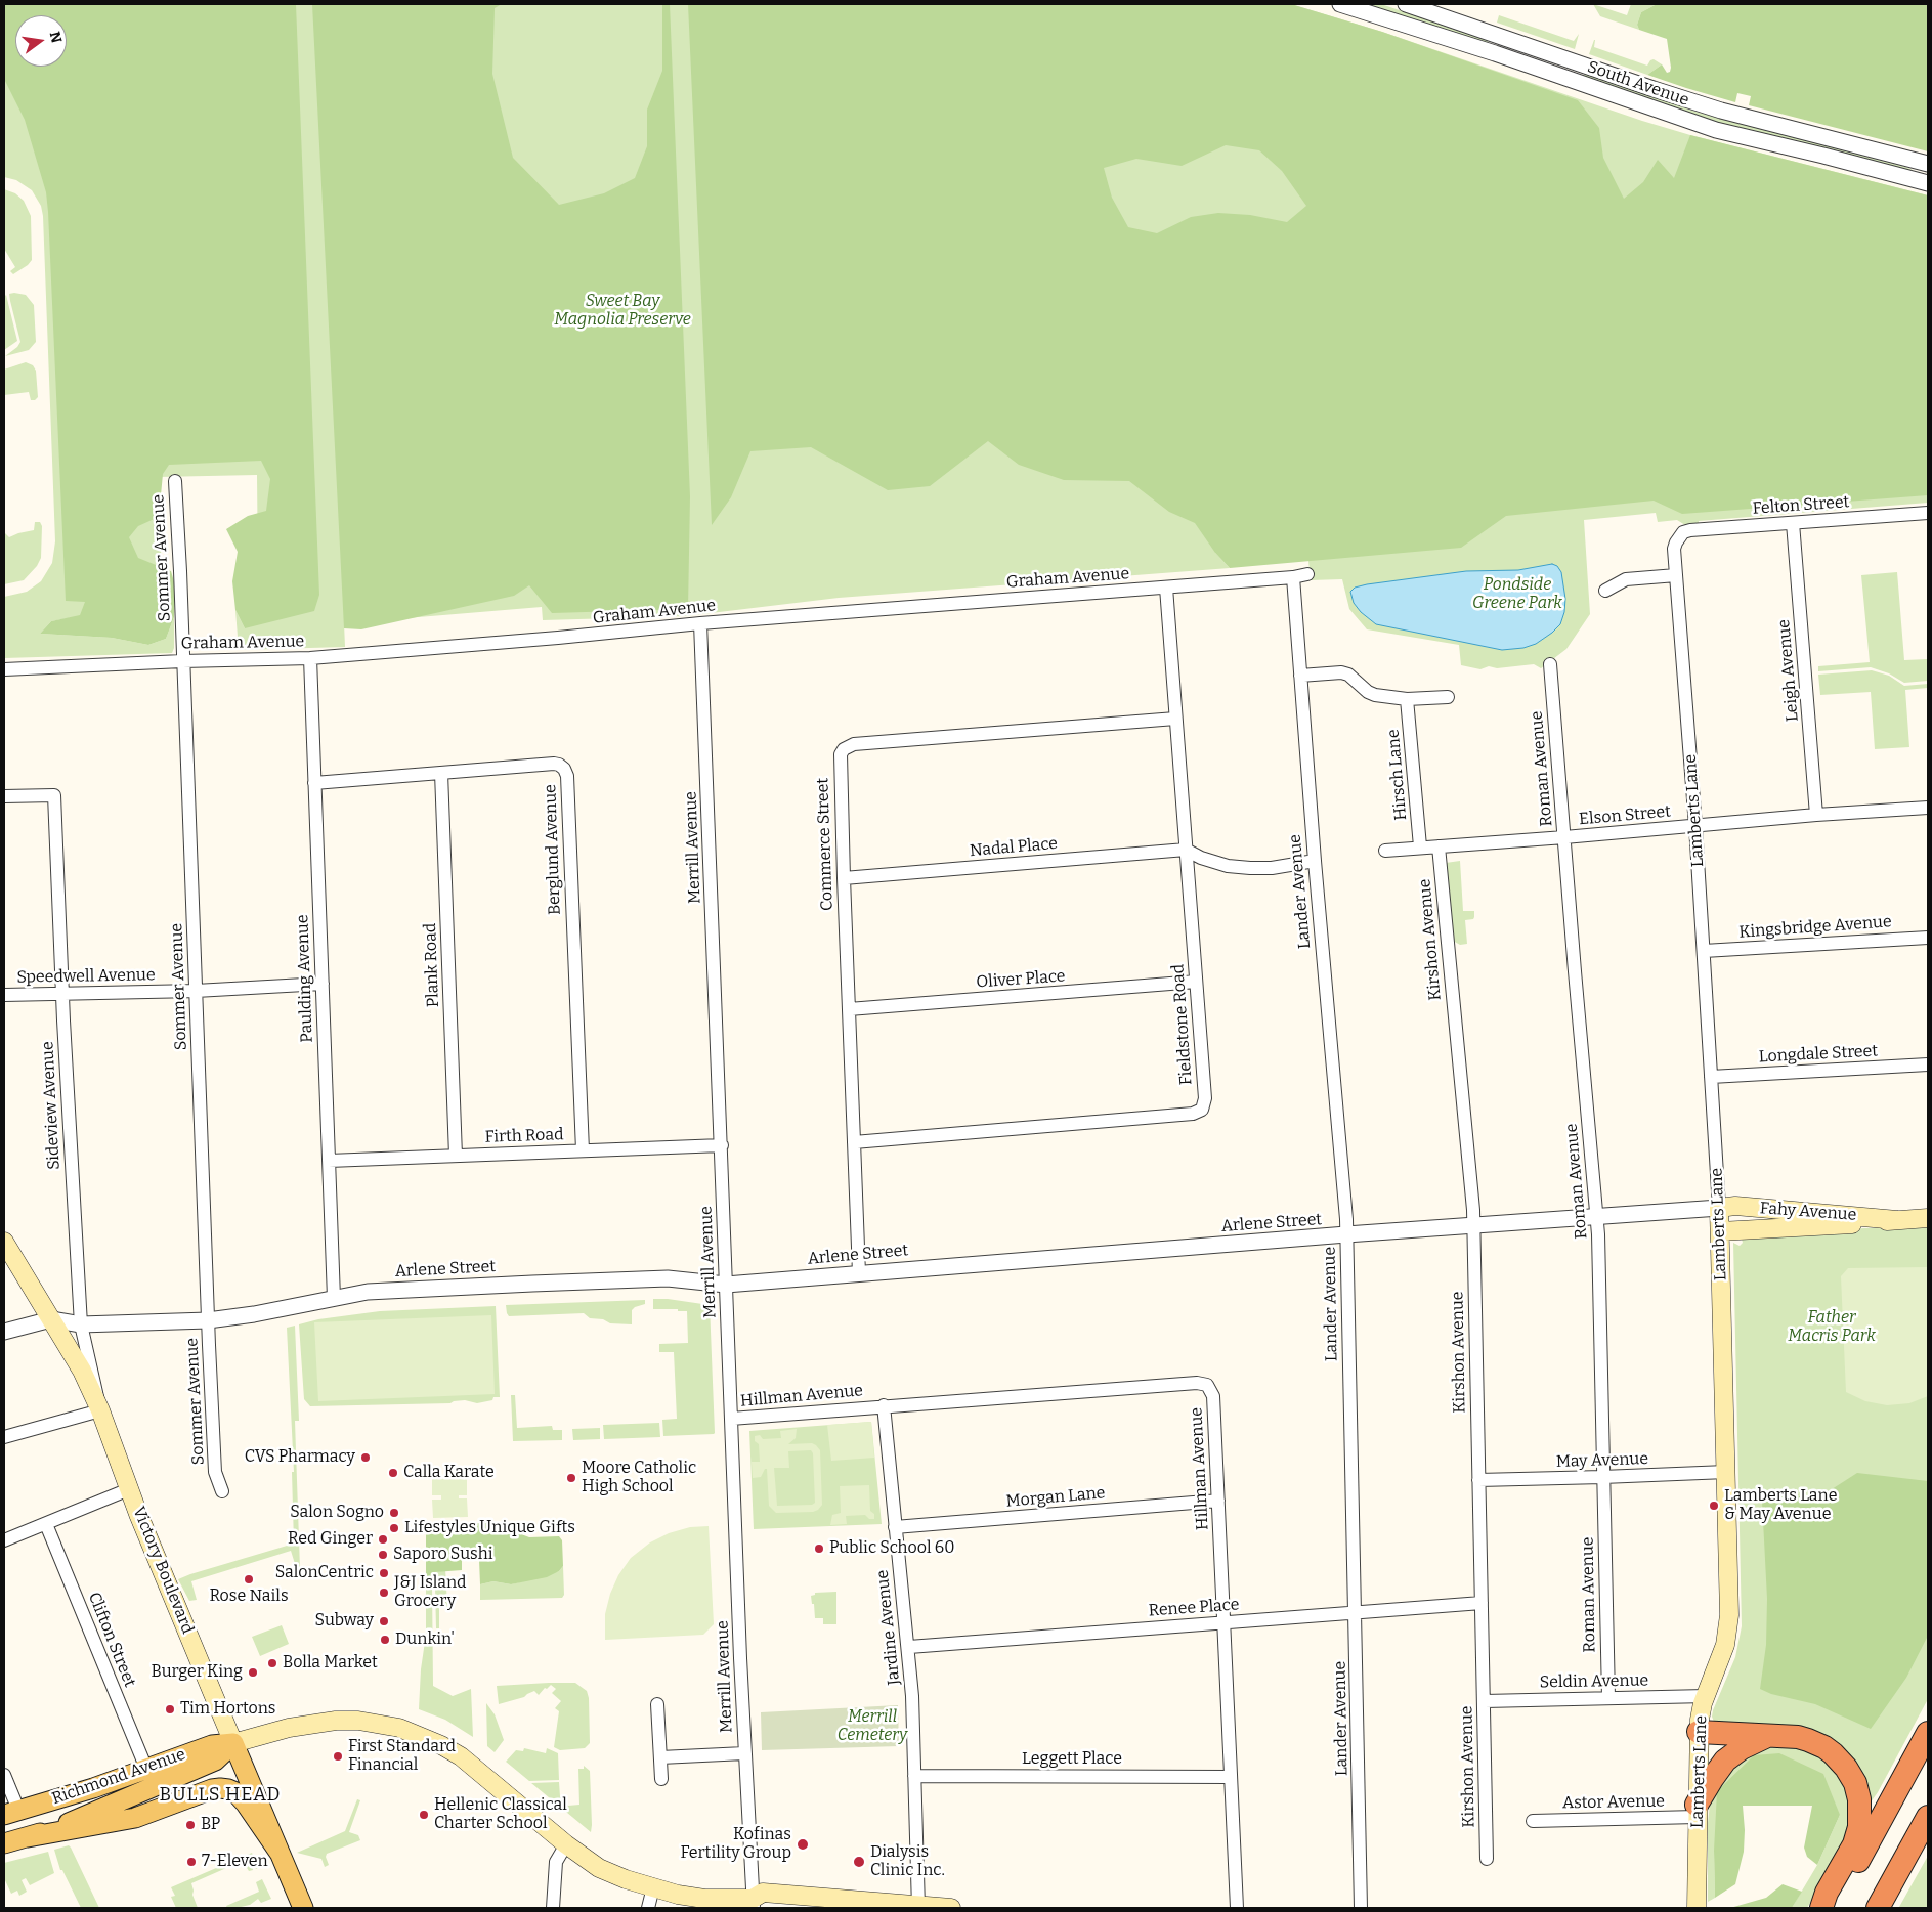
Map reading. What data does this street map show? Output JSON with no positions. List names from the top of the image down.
{
  "streets": {
    "main road": [
      "Lamberts Lane",
      "Fahy Avenue",
      "Victory Boulevard",
      "Richmond Avenue"
    ],
    "street": [
      "South Avenue",
      "Felton Street",
      "Sommer Avenue",
      "Graham Avenue",
      "Leigh Avenue",
      "Roman Avenue",
      "Hirsch Lane",
      "Elson Street",
      "Commerce Street",
      "Merrill Avenue",
      "Nadal Place",
      "Berglund Avenue",
      "Lander Avenue",
      "Kingsbridge Avenue",
      "Kirshon Avenue",
      "Plank Road",
      "Speedwell Avenue",
      "Paulding Avenue",
      "Oliver Place",
      "Fieldstone Road",
      "Longdale Street",
      "Sideview Avenue",
      "Firth Road",
      "Arlene Street",
      "Hillman Avenue",
      "May Avenue",
      "Morgan Lane",
      "Renee Place",
      "Jardine Avenue",
      "Clifton Street",
      "Seldin Avenue",
      "Leggett Place",
      "Astor Avenue"
    ]
  },
  "crossings": [
    ["Felton Street", "Leigh Avenue"],
    ["Felton Street", "Lamberts Lane"],
    ["Sommer Avenue", "Graham Avenue"],
    ["Sommer Avenue", "Speedwell Avenue"],
    ["Sommer Avenue", "Arlene Street"],
    ["Graham Avenue", "Merrill Avenue"],
    ["Graham Avenue", "Lander Avenue"],
    ["Graham Avenue", "Paulding Avenue"],
    ["Graham Avenue", "Fieldstone Road"],
    ["Leigh Avenue", "Elson Street"],
    ["Roman Avenue", "Elson Street"],
    ["Roman Avenue", "Arlene Street"],
    ["Roman Avenue", "May Avenue"],
    ["Roman Avenue", "Seldin Avenue"],
    ["Hirsch Lane", "Elson Street"],
    ["Lamberts Lane", "Elson Street"],
    ["Lamberts Lane", "Kingsbridge Avenue"],
    ["Lamberts Lane", "Longdale Street"],
    ["Lamberts Lane", "Fahy Avenue"],
    ["Lamberts Lane", "Arlene Street"],
    ["Lamberts Lane", "May Avenue"],
    ["Lamberts Lane", "Seldin Avenue"],
    ["Lamberts Lane", "Astor Avenue"],
    ["Elson Street", "Kirshon Avenue"],
    ["Commerce Street", "Nadal Place"],
    ["Commerce Street", "Oliver Place"],
    ["Commerce Street", "Fieldstone Road"],
    ["Commerce Street", "Arlene Street"],
    ["Merrill Avenue", "Firth Road"],
    ["Merrill Avenue", "Arlene Street"],
    ["Merrill Avenue", "Hillman Avenue"],
    ["Merrill Avenue", "Richmond Avenue"],
    ["Nadal Place", "Fieldstone Road"],
    ["Berglund Avenue", "Plank Road"],
    ["Berglund Avenue", "Paulding Avenue"],
    ["Berglund Avenue", "Firth Road"],
    ["Lander Avenue", "Arlene Street"],
    ["Lander Avenue", "Renee Place"],
    ["Kirshon Avenue", "Arlene Street"],
    ["Kirshon Avenue", "May Avenue"],
    ["Kirshon Avenue", "Renee Place"],
    ["Kirshon Avenue", "Seldin Avenue"],
    ["Plank Road", "Firth Road"],
    ["Speedwell Avenue", "Paulding Avenue"],
    ["Speedwell Avenue", "Sideview Avenue"],
    ["Paulding Avenue", "Firth Road"],
    ["Paulding Avenue", "Arlene Street"],
    ["Oliver Place", "Fieldstone Road"],
    ["Sideview Avenue", "Arlene Street"],
    ["Sideview Avenue", "Victory Boulevard"],
    ["Fahy Avenue", "Arlene Street"],
    ["Arlene Street", "Victory Boulevard"],
    ["Hillman Avenue", "Morgan Lane"],
    ["Hillman Avenue", "Renee Place"],
    ["Hillman Avenue", "Jardine Avenue"],
    ["Hillman Avenue", "Leggett Place"],
    ["Morgan Lane", "Jardine Avenue"],
    ["Victory Boulevard", "Richmond Avenue"],
    ["Renee Place", "Jardine Avenue"],
    ["Jardine Avenue", "Leggett Place"],
    ["Jardine Avenue", "Richmond Avenue"],
    ["Clifton Street", "Richmond Avenue"]
  ],
  "districts": ["BULLS HEAD"],
  "parks": [
    "Sweet Bay Magnolia Preserve",
    "Pondside Greene Park",
    "Father Macris Park",
    "Merrill Cemetery"
  ],
  "places": [
    "CVS Pharmacy",
    "Calla Karate",
    "Moore Catholic High School",
    "Lamberts Lane & May Avenue",
    "Salon Sogno",
    "Lifestyles Unique Gifts",
    "Red Ginger",
    "Public School 60",
    "Saporo Sushi",
    "SalonCentric",
    "Rose Nails",
    "J&J Island Grocery",
    "Subway",
    "Dunkin'",
    "Bolla Market",
    "Burger King",
    "Tim Hortons",
    "First Standard Financial",
    "Hellenic Classical Charter School",
    "BP",
    "Kofinas Fertility Group",
    "7-Eleven",
    "Dialysis Clinic Inc."
  ],
  "north": "right"
}
